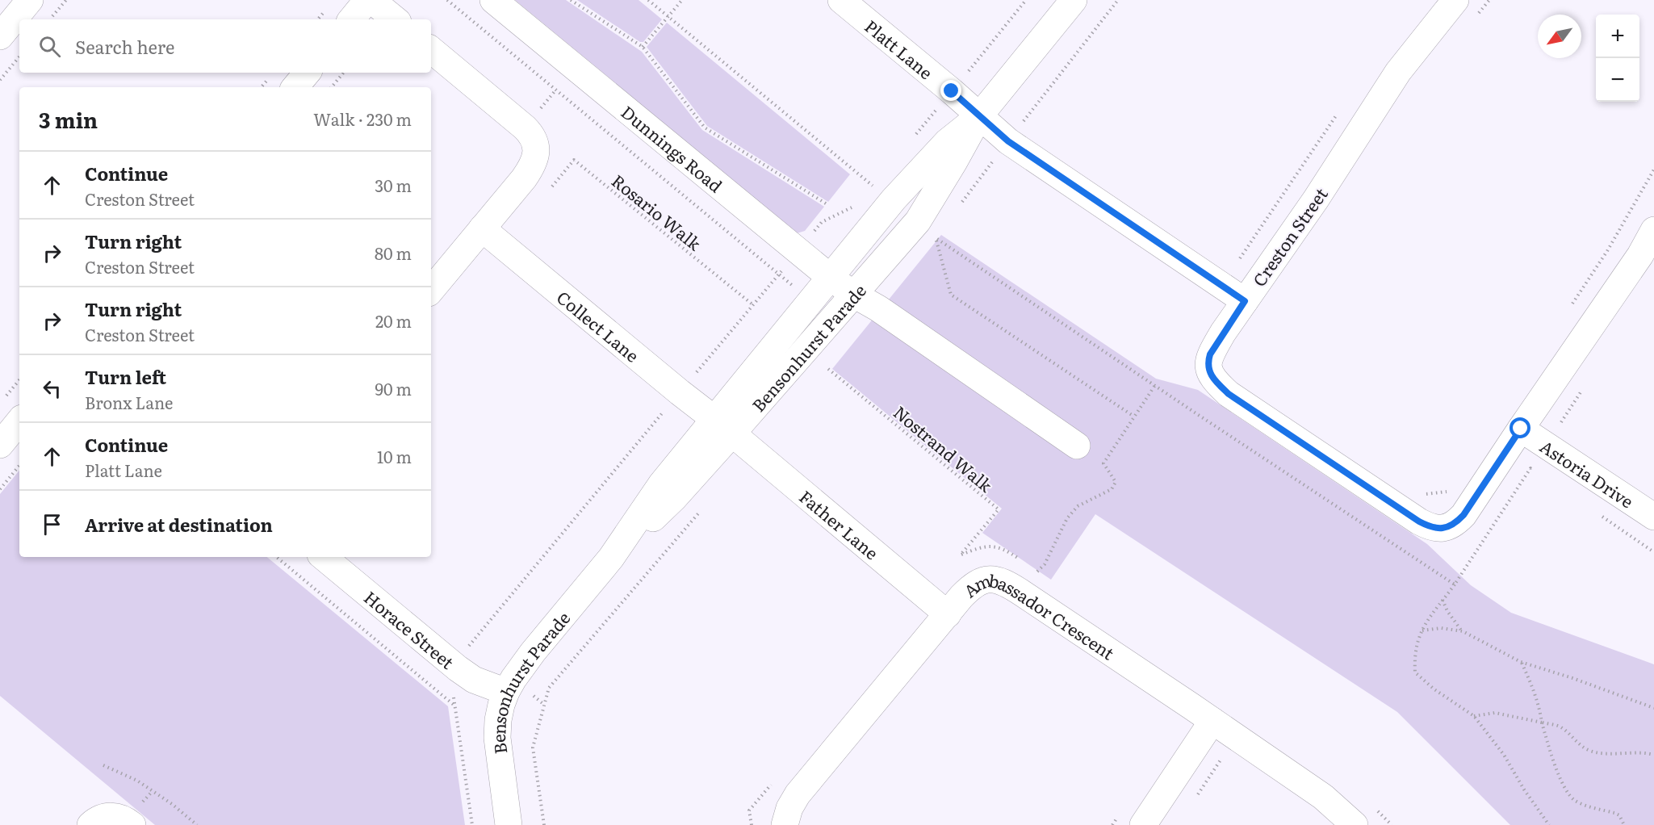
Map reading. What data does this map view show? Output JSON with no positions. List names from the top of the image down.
{
  "streets": {
    "street": [
      "Platt Lane",
      "Dunnings Road",
      "Creston Street",
      "Collect Lane",
      "Bensonhurst Parade",
      "Astoria Drive",
      "Father Lane",
      "Horace Street",
      "Ambassador Crescent"
    ],
    "path": ["Rosario Walk", "Nostrand Walk"]
  },
  "crossings": [
    ["Platt Lane", "Creston Street"],
    ["Platt Lane", "Bensonhurst Parade"],
    ["Dunnings Road", "Bensonhurst Parade"],
    ["Creston Street", "Astoria Drive"],
    ["Collect Lane", "Bensonhurst Parade"],
    ["Collect Lane", "Father Lane"],
    ["Bensonhurst Parade", "Father Lane"],
    ["Bensonhurst Parade", "Horace Street"],
    ["Father Lane", "Ambassador Crescent"]
  ],
  "north": "bottom left",
  "page": {
    "map_buttons": ["+", "−"],
    "search": "Search here",
    "heading": ["3 min", "Walk · 230 m"],
    "list": [
      ["Continue", "Creston Street", "30 m"],
      ["Turn right", "Creston Street", "80 m"],
      ["Turn right", "Creston Street", "20 m"],
      ["Turn left", "Bronx Lane", "90 m"],
      ["Continue", "Platt Lane", "10 m"],
      "Arrive at destination"
    ]
  }
}
